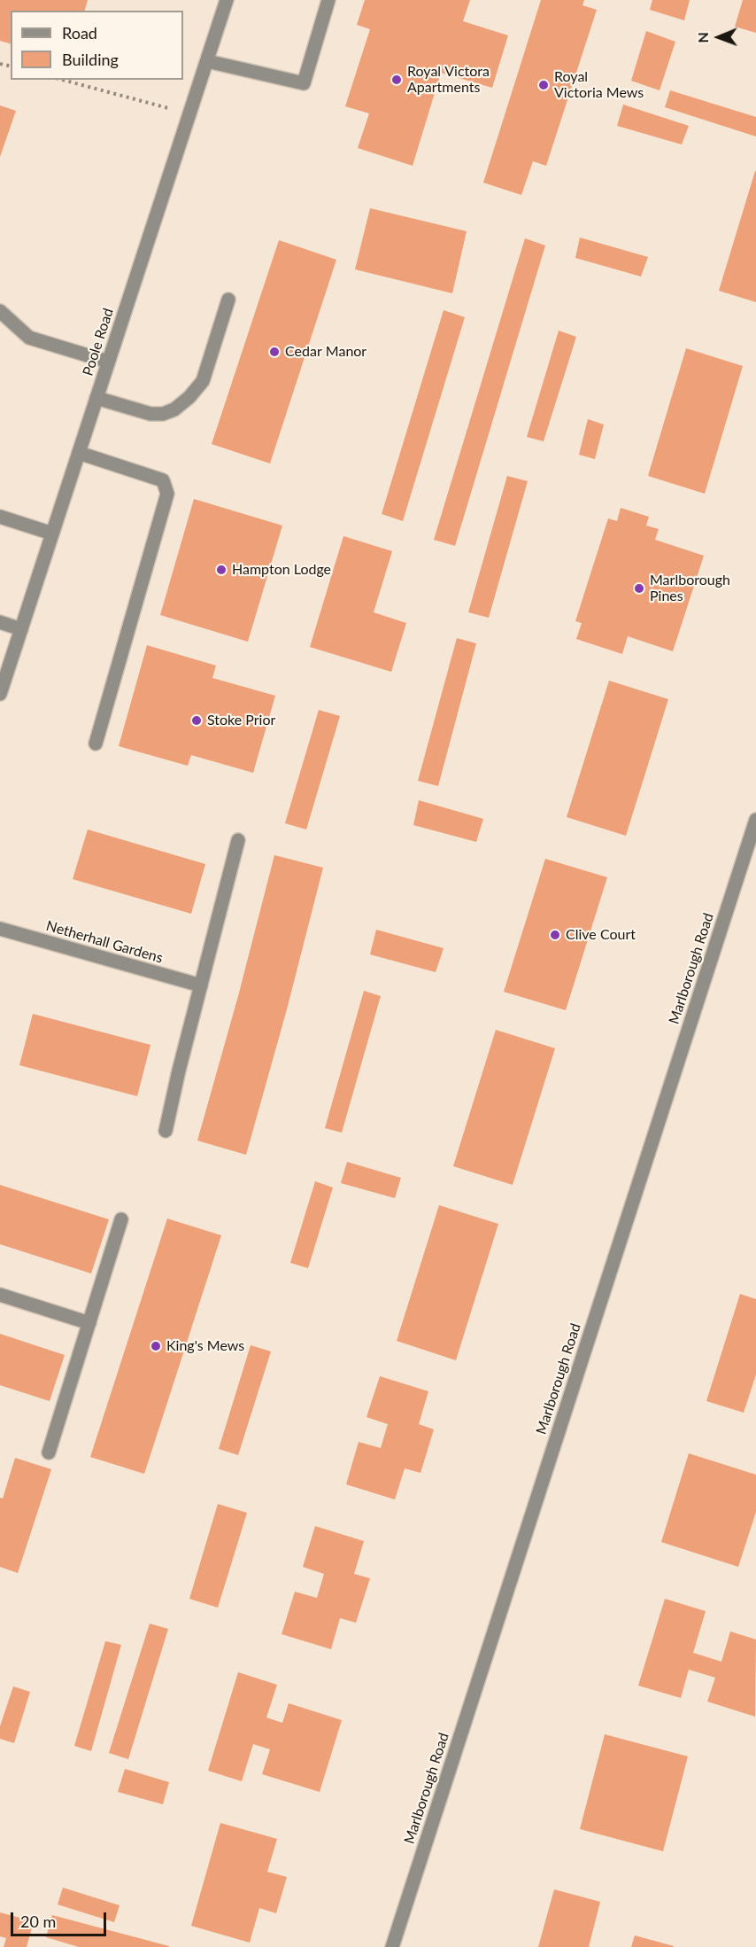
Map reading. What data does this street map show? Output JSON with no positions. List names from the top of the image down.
{
  "streets": {
    "street": ["Poole Road", "Netherhall Gardens", "Marlborough Road"]
  },
  "places": [
    "Royal Victora Apartments",
    "Royal Victoria Mews",
    "Cedar Manor",
    "Hampton Lodge",
    "Marlborough Pines",
    "Stoke Prior",
    "Clive Court",
    "King's Mews"
  ],
  "legend": ["Road", "Building"],
  "scale_bar": "20 m",
  "north": "left"
}
